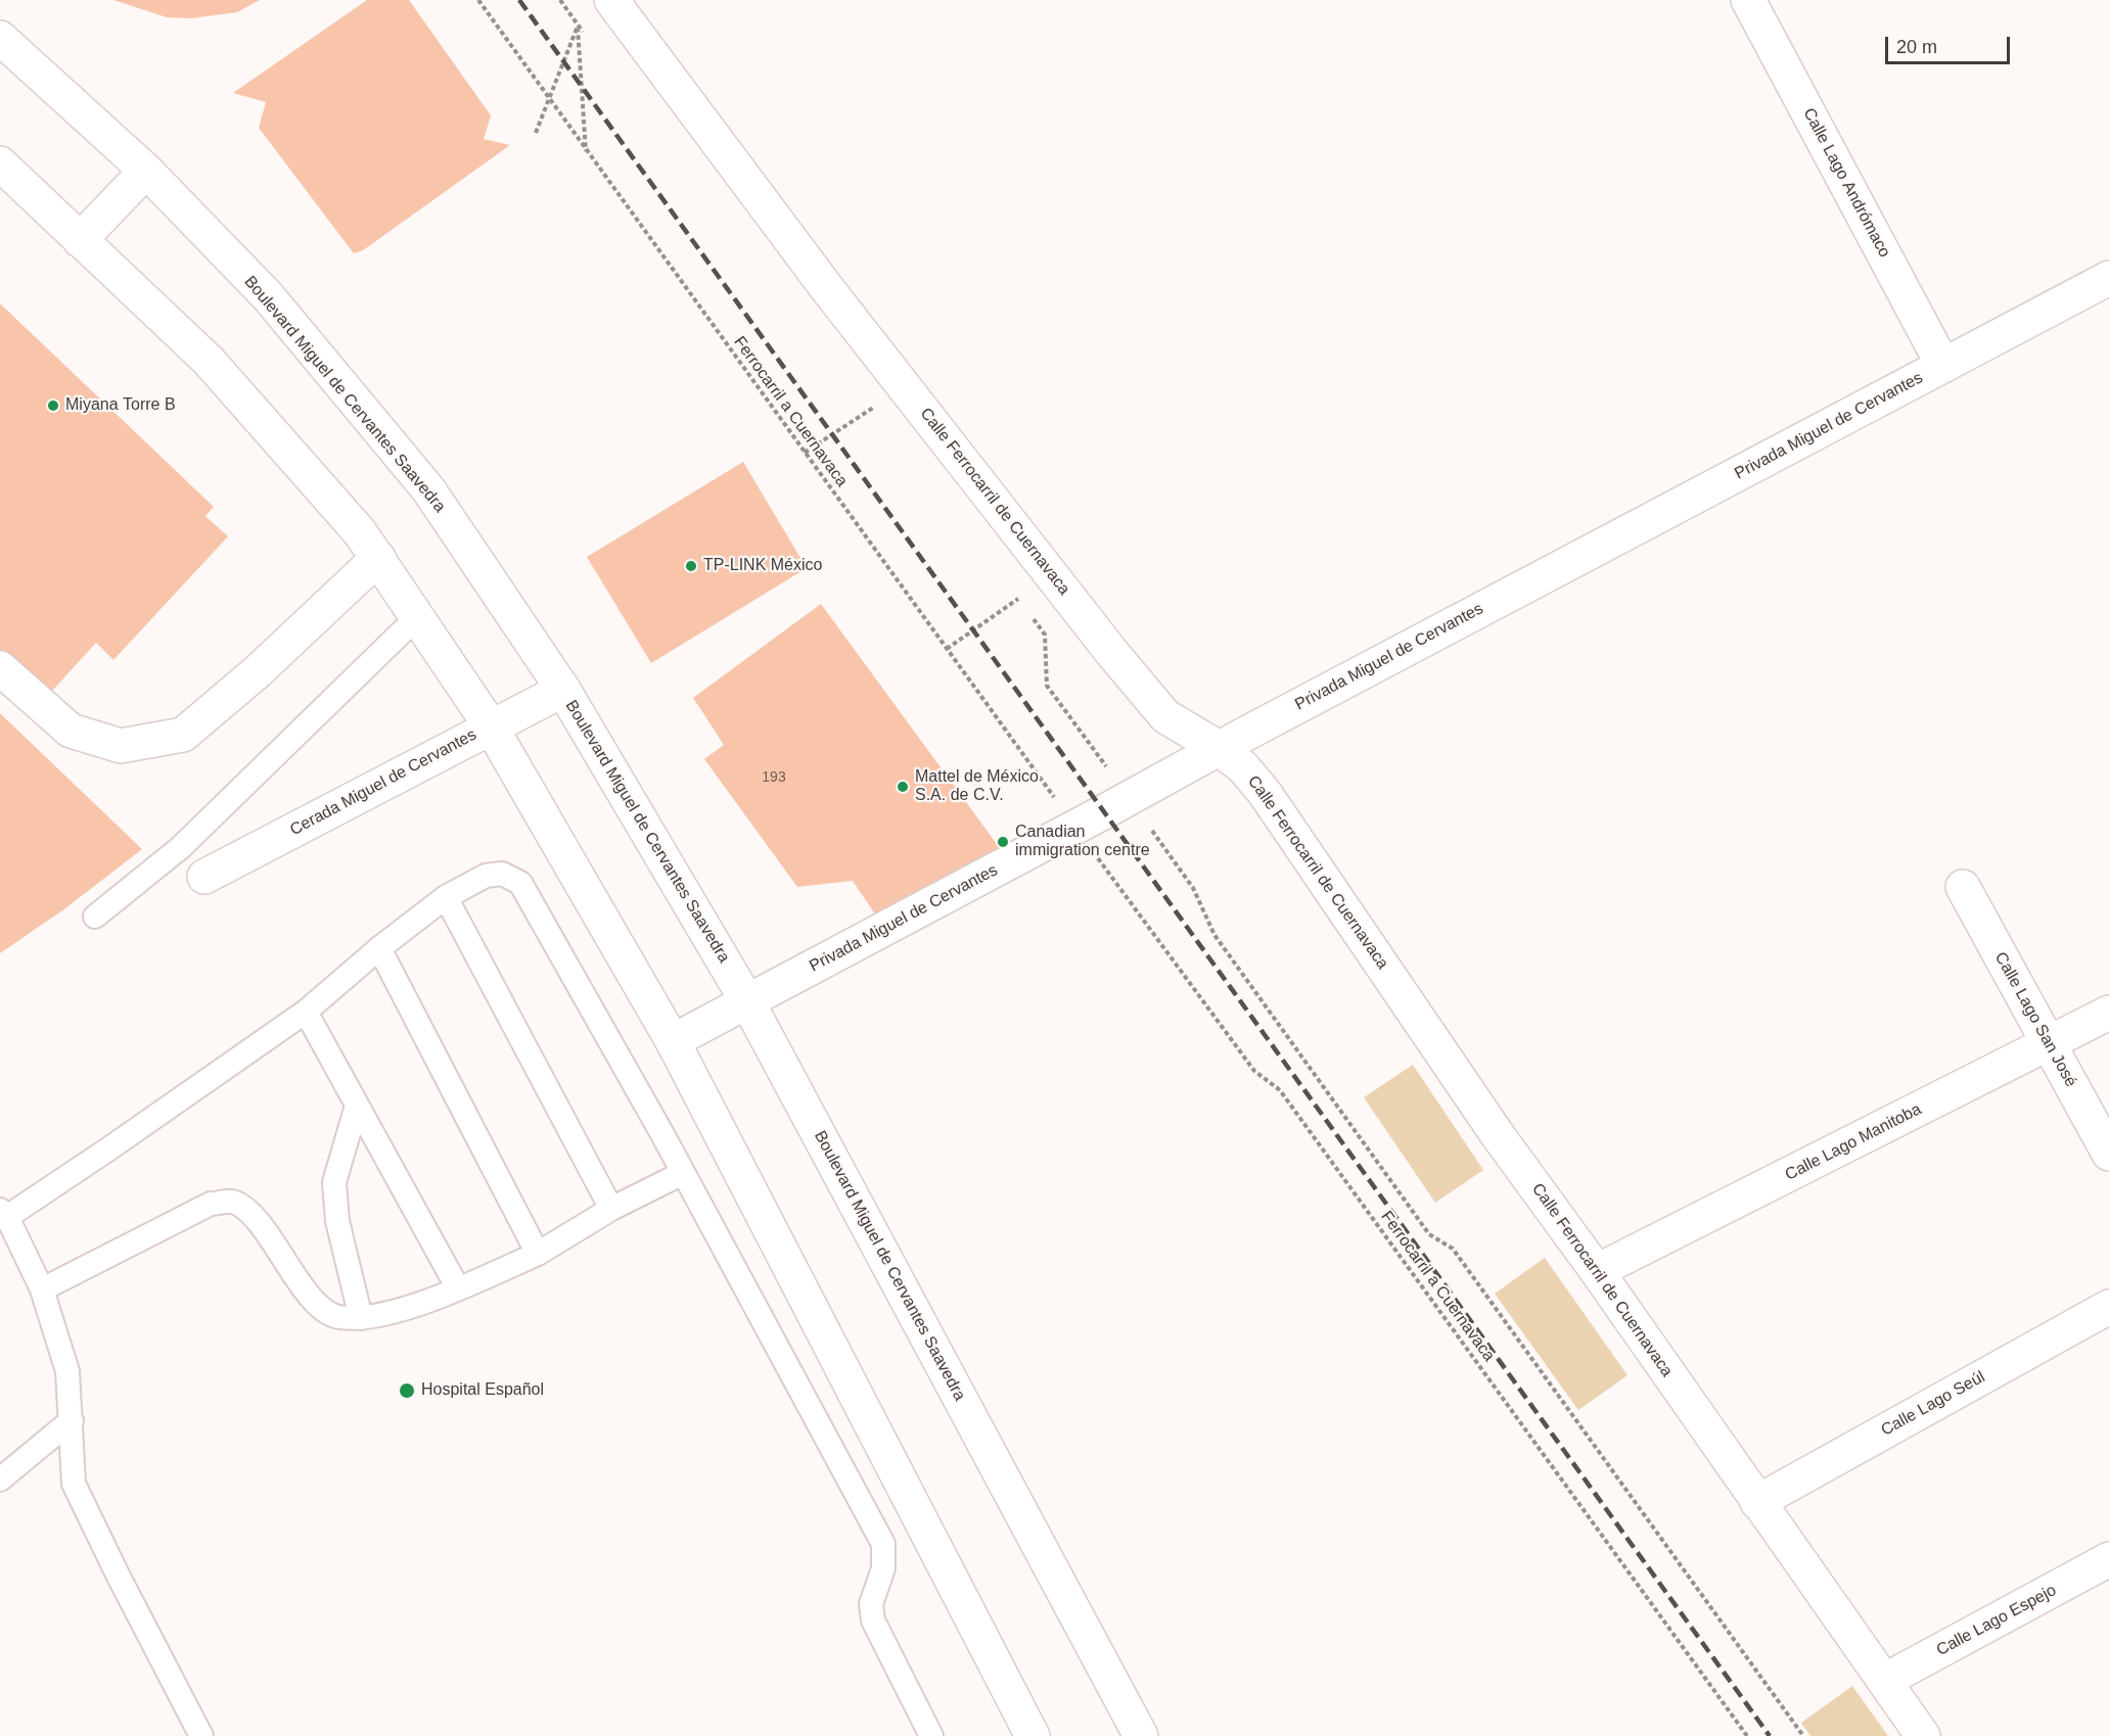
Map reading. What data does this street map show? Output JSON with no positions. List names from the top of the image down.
{
  "streets": {
    "street": [
      "Calle Lago Andrómaco",
      "Boulevard Miguel de Cervantes Saavedra",
      "Privada Miguel de Cervantes",
      "Calle Ferrocarril de Cuernavaca",
      "Cerada Miguel de Cervantes",
      "Calle Lago San José",
      "Calle Lago Manitoba",
      "Calle Lago Seúl",
      "Calle Lago Espejo"
    ],
    "path": ["Ferrocarril a Cuernavaca"]
  },
  "crossings": [
    ["Calle Lago Andrómaco", "Privada Miguel de Cervantes"],
    ["Boulevard Miguel de Cervantes Saavedra", "Privada Miguel de Cervantes"],
    ["Boulevard Miguel de Cervantes Saavedra", "Cerada Miguel de Cervantes"],
    ["Privada Miguel de Cervantes", "Calle Ferrocarril de Cuernavaca"],
    ["Calle Ferrocarril de Cuernavaca", "Calle Lago Manitoba"],
    ["Calle Ferrocarril de Cuernavaca", "Calle Lago Seúl"],
    ["Calle Ferrocarril de Cuernavaca", "Calle Lago Espejo"],
    ["Calle Lago San José", "Calle Lago Manitoba"]
  ],
  "places": [
    "Miyana Torre B",
    "TP-LINK México",
    "Mattel de México S.A. de C.V.",
    "Canadian immigration centre",
    "Hospital Español"
  ],
  "house_numbers": ["193"],
  "scale_bar": "20 m"
}
